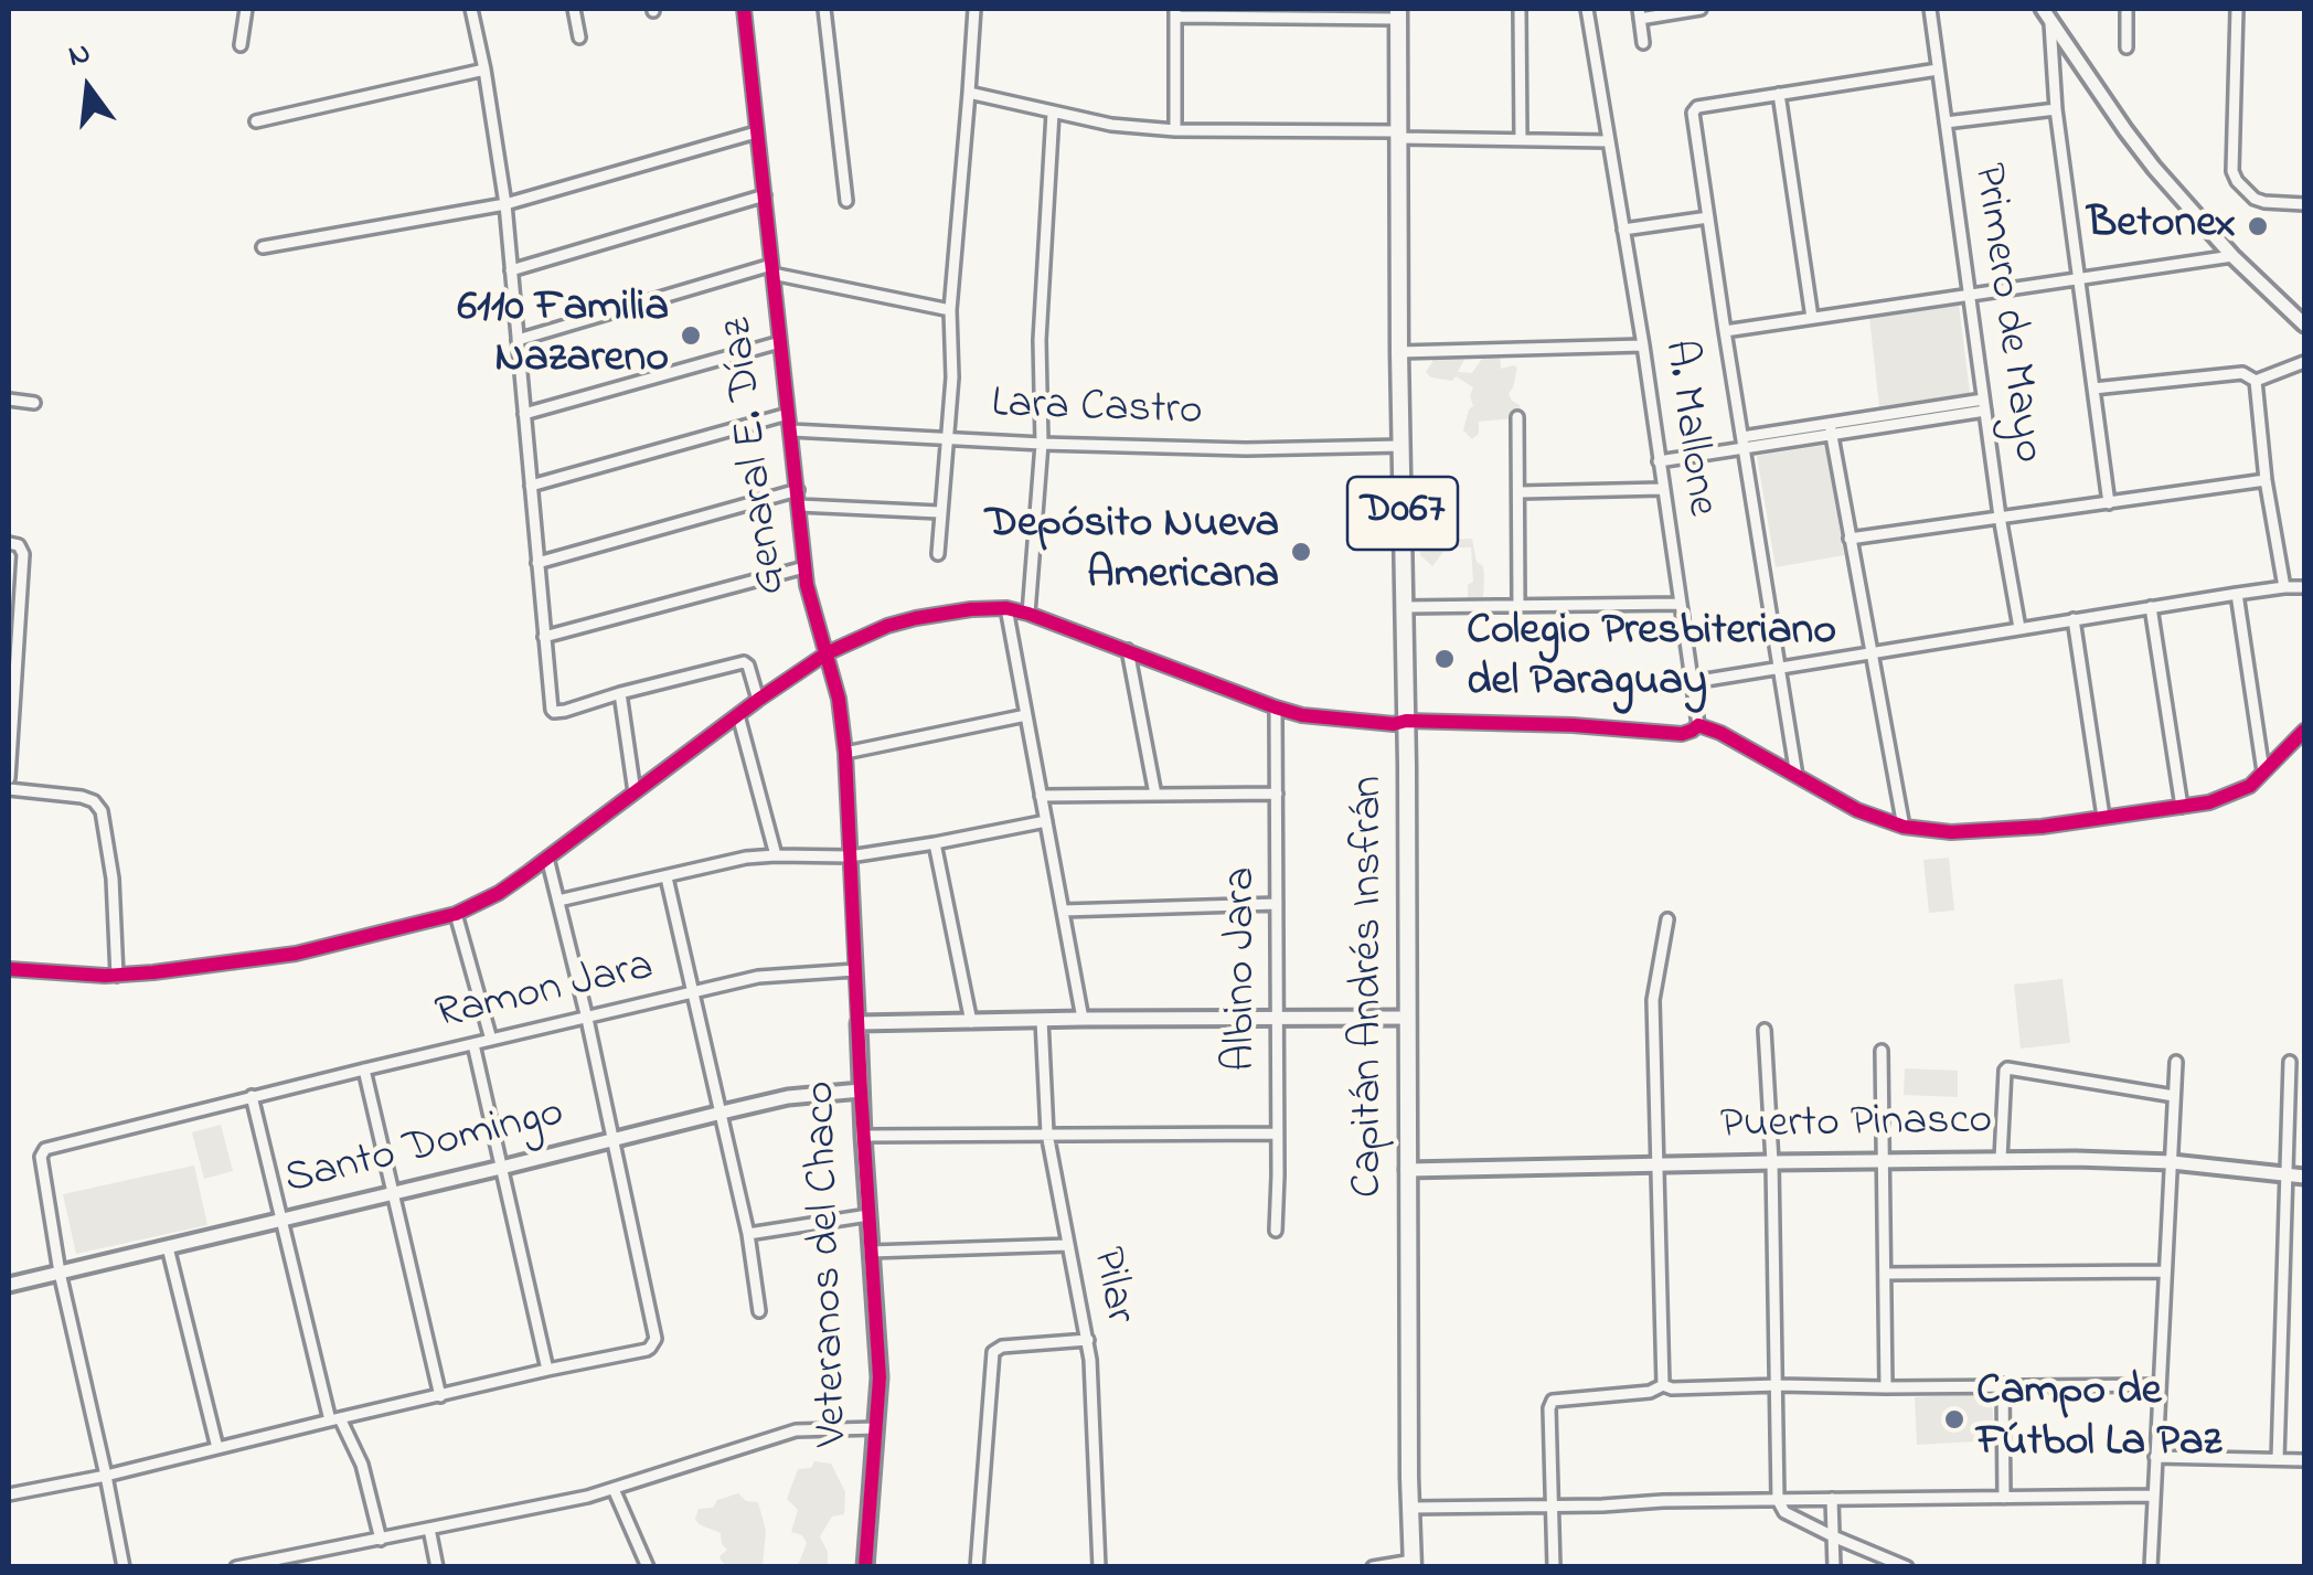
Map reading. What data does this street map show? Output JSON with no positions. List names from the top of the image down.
{
  "streets": {
    "main road": ["D067", "Capitán Andrés Insfrán"],
    "street": [
      "Primero de Mayo",
      "Lara Castro",
      "A. Mallone",
      "Genaral E. Díaz",
      "Albino Jara",
      "Ramon Jara",
      "Puerto Pinasco",
      "Santo Domingo",
      "Veteranos del Chaco",
      "Pilar"
    ]
  },
  "crossings": [
    ["Lara Castro", "Genaral E. Díaz"],
    ["Lara Castro", "Capitán Andrés Insfrán"],
    ["Genaral E. Díaz", "Ramon Jara"],
    ["Genaral E. Díaz", "Veteranos del Chaco"],
    ["Capitán Andrés Insfrán", "Puerto Pinasco"],
    ["Ramon Jara", "Santo Domingo"],
    ["Santo Domingo", "Veteranos del Chaco"]
  ],
  "places": [
    "Betonex",
    "6110 Familia Nazareno",
    "Depósito Nueva Americana",
    "Colegio Presbiteriano del Paraguay",
    "Campo de Fútbol La Paz"
  ],
  "north": "top"
}
